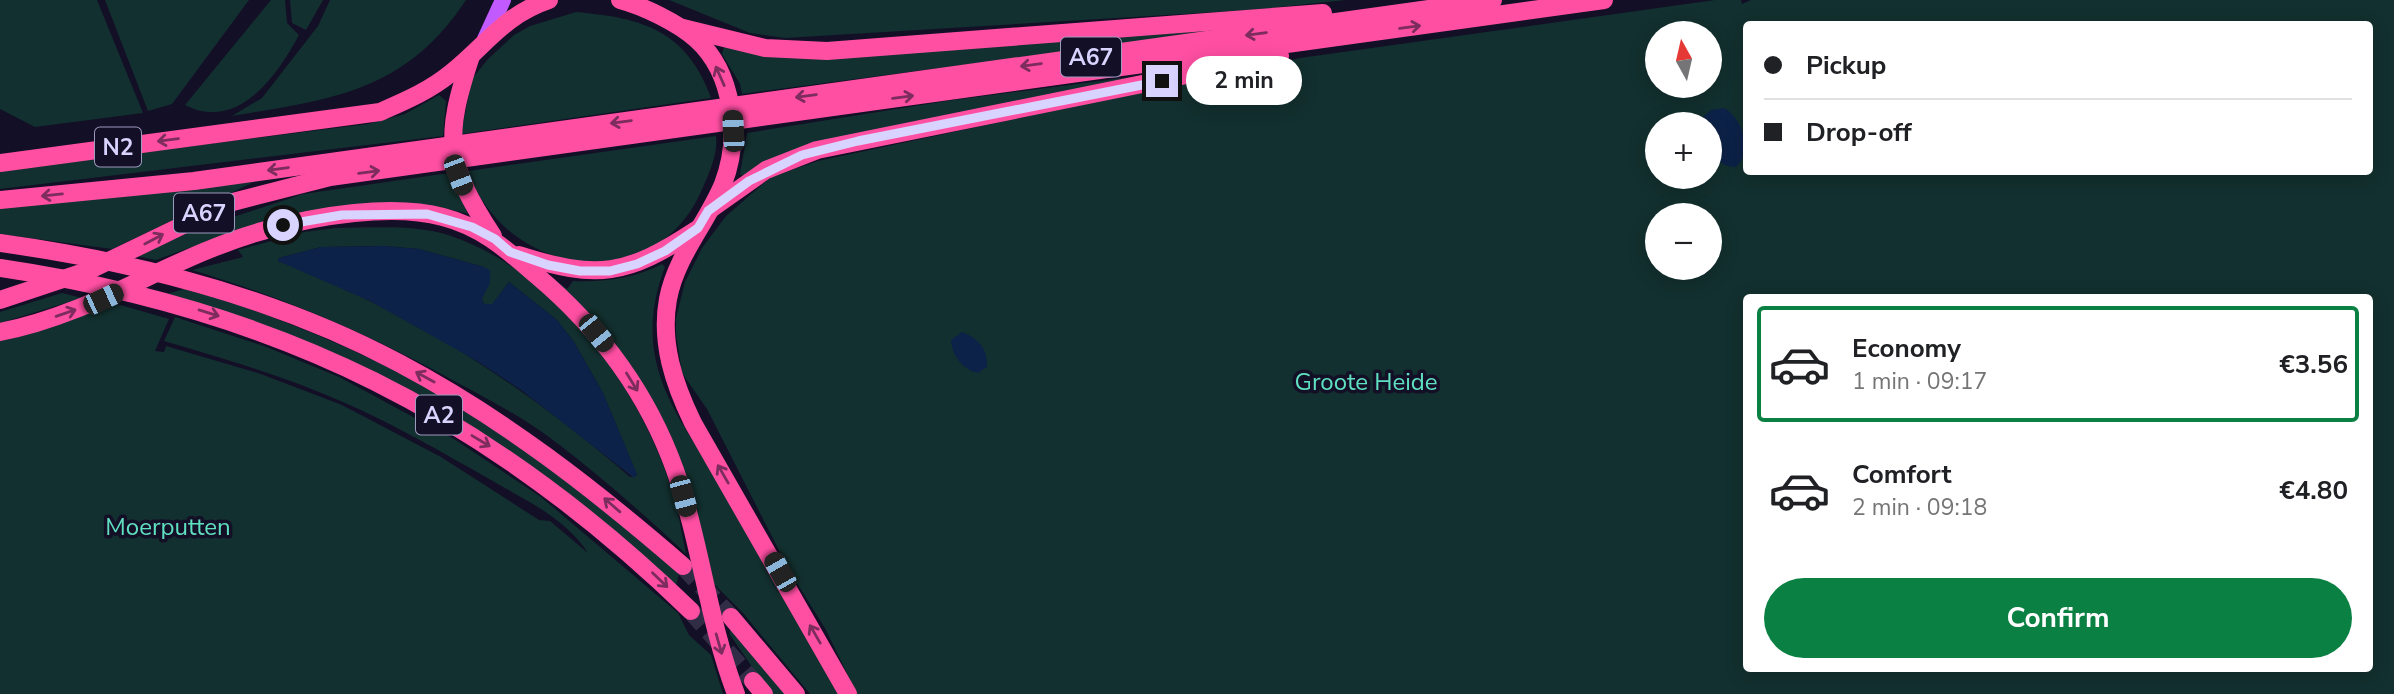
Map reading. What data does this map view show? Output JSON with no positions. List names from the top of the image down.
{
  "streets": {
    "highway": ["A67", "N2", "A2"]
  },
  "parks": ["Groote Heide", "Moerputten"],
  "north": "top",
  "page": {
    "map_buttons": ["+", "−"],
    "banner": ["Pickup", "Drop-off"],
    "bubble": "2 min",
    "list": [
      {
        "name": "Economy",
        "note": "1 min · 09:17",
        "value": "€3.56"
      },
      {
        "name": "Comfort",
        "note": "2 min · 09:18",
        "value": "€4.80"
      }
    ],
    "buttons": "Confirm"
  }
}
